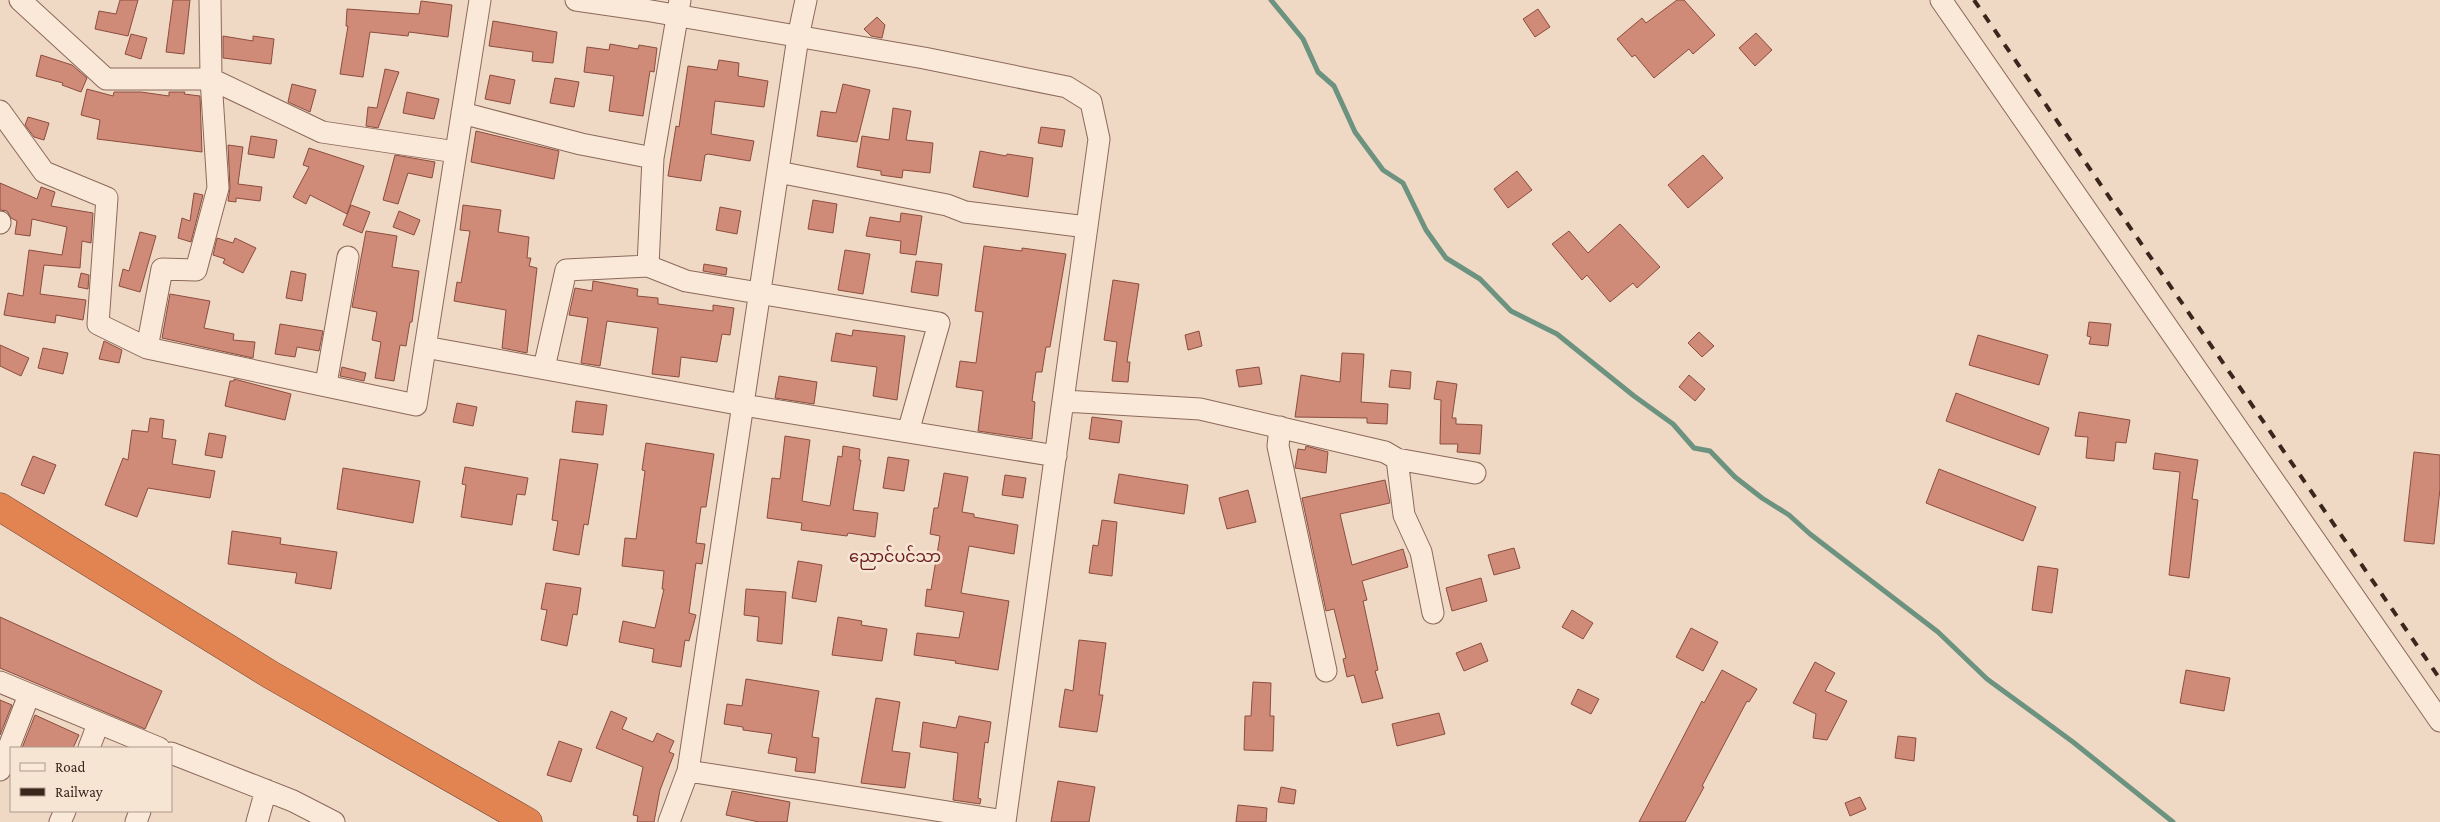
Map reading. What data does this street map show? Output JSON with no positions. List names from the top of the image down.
{
  "districts": ["ညောင်ပင်သာ"],
  "legend": ["Road", "Railway"]
}
